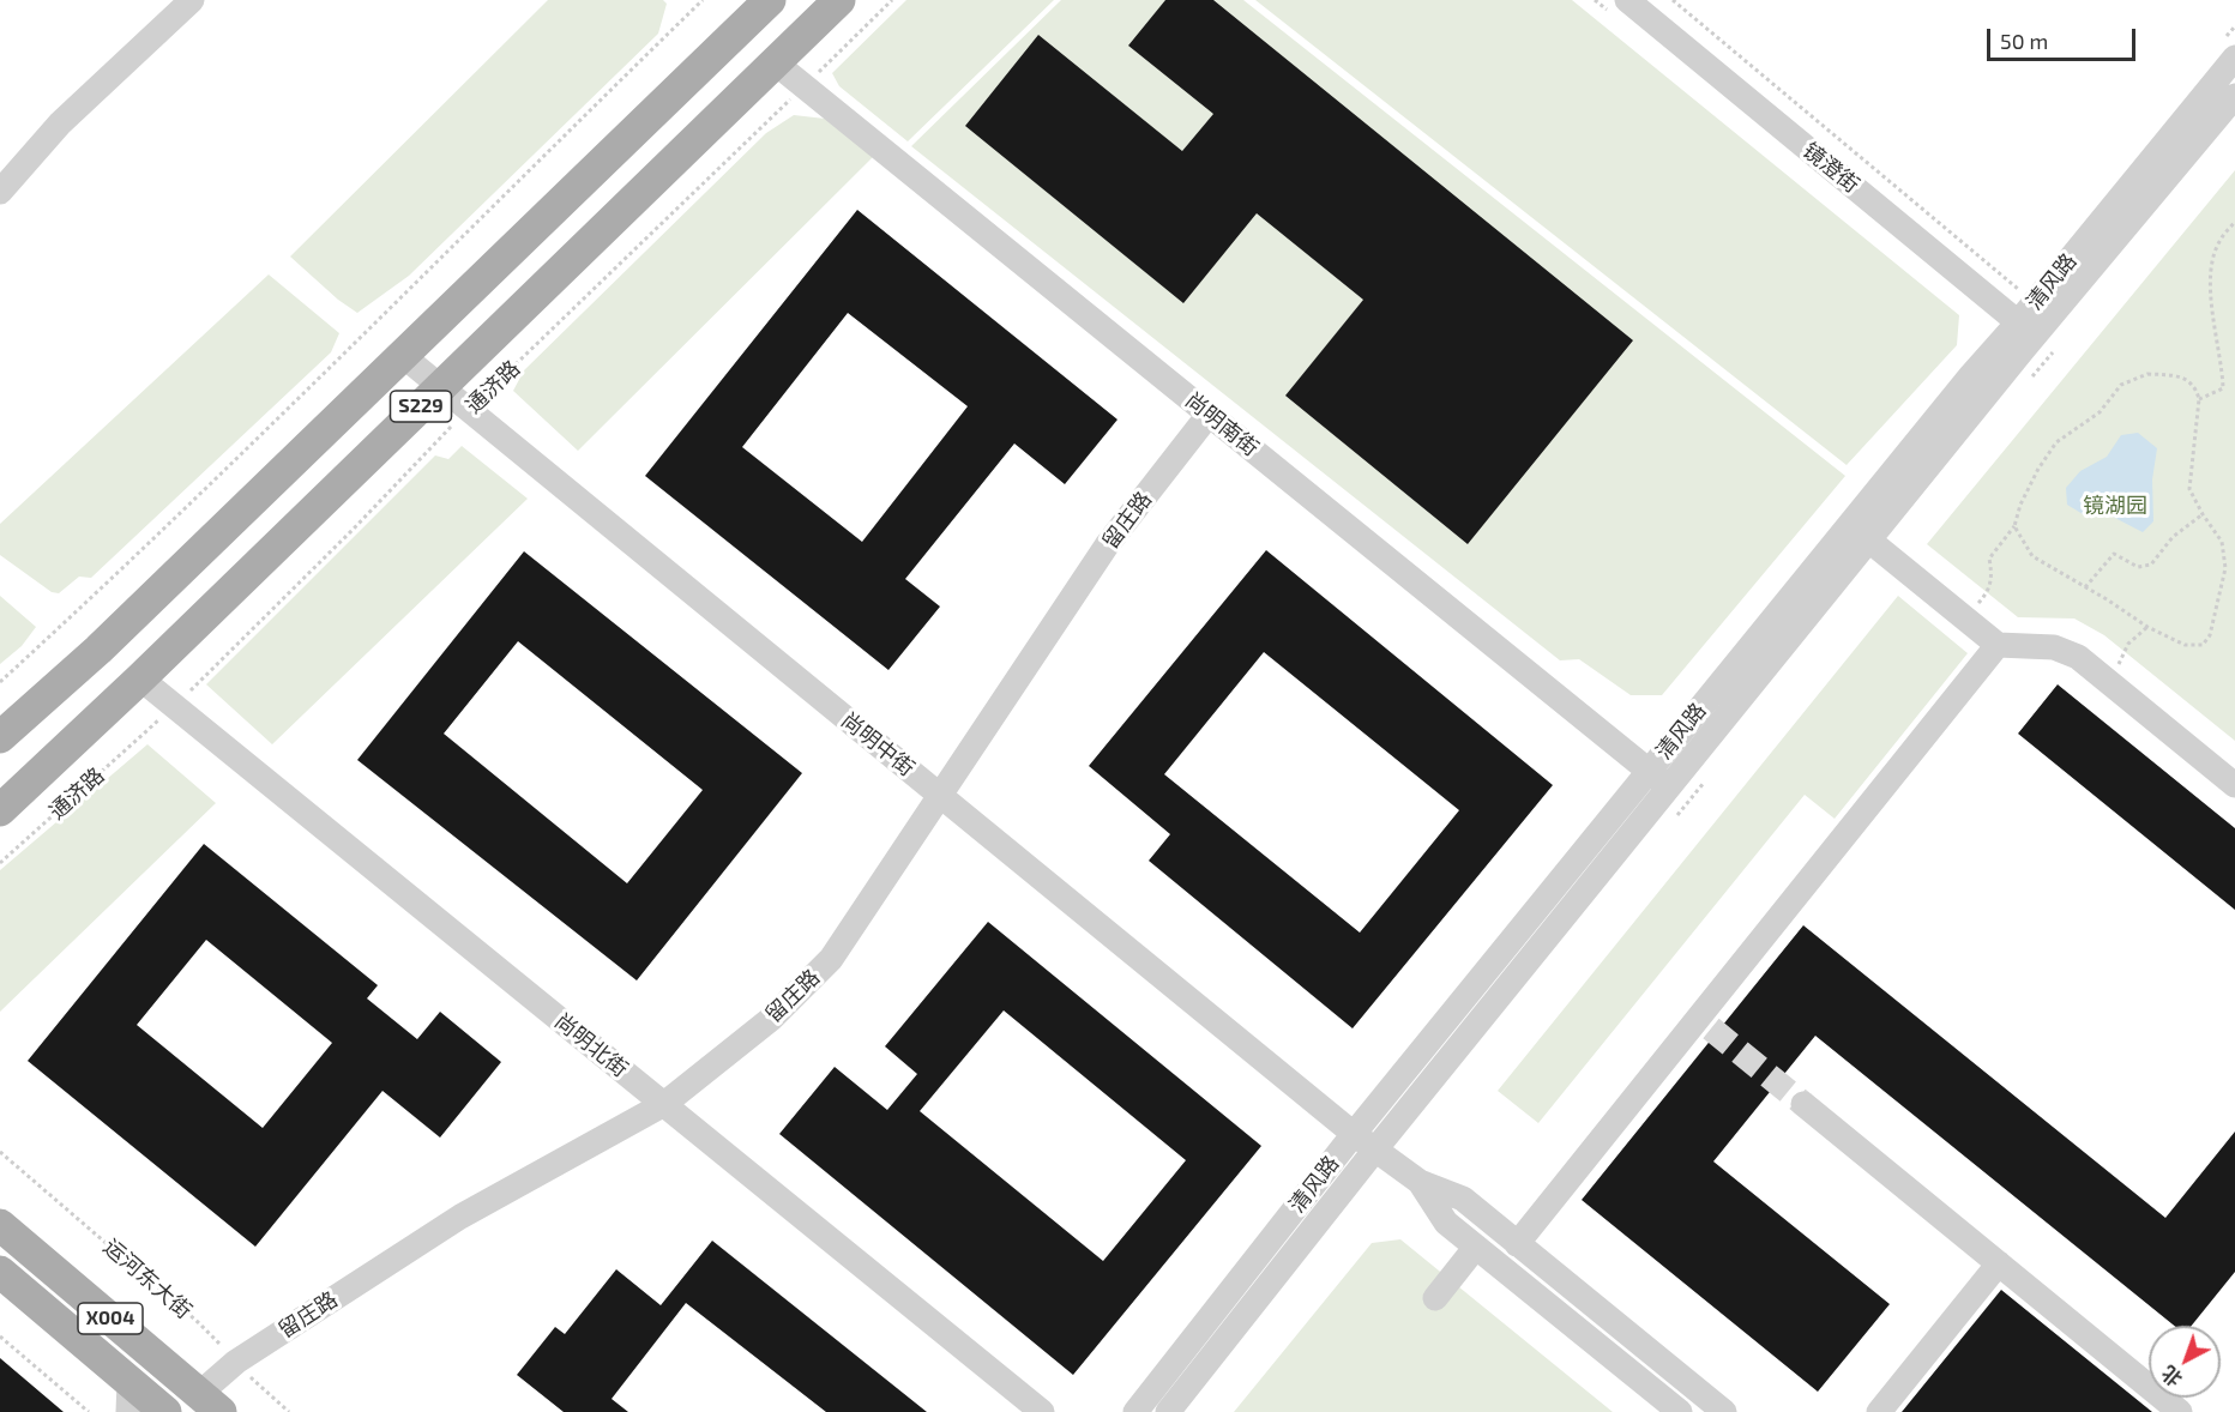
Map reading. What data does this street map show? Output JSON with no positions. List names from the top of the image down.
{
  "streets": {
    "main road": ["通济路", "S229", "X004"],
    "street": [
      "镜澄街",
      "清风路",
      "尚明南街",
      "留庄路",
      "尚明中街",
      "尚明北街"
    ],
    "path": ["运河东大街"]
  },
  "crossings": [
    ["镜澄街", "清风路"],
    ["清风路", "尚明南街"],
    ["清风路", "尚明中街"],
    ["通济路", "尚明南街"],
    ["通济路", "尚明中街"],
    ["通济路", "尚明北街"],
    ["S229", "尚明中街"],
    ["尚明南街", "留庄路"],
    ["留庄路", "尚明中街"],
    ["留庄路", "尚明北街"],
    ["留庄路", "运河东大街"],
    ["留庄路", "X004"]
  ],
  "parks": ["镜湖园"],
  "scale_bar": "50 m",
  "north": "bottom left"
}
